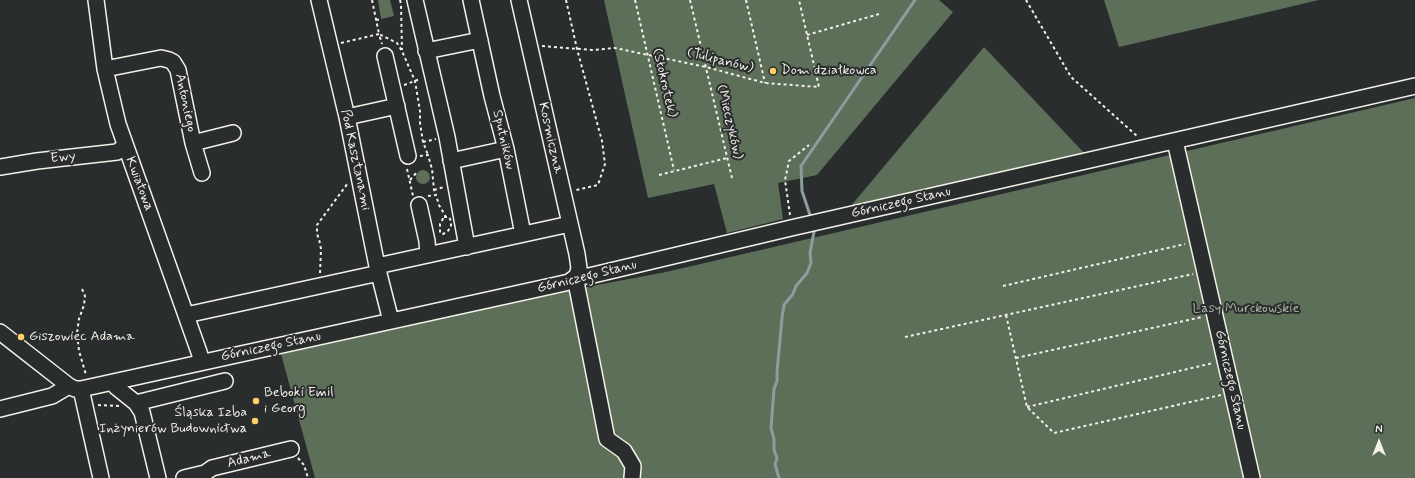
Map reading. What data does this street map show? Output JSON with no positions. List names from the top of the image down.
{
  "streets": {
    "street": [
      "Antoniego",
      "Kosmiczna",
      "Sputników",
      "Ewy",
      "Pod Kasztanami",
      "Kwiatowa",
      "Górniczego Stanu",
      "Adama"
    ],
    "path": ["(Tulipanów)", "(Stokrotek)", "(Mieczyków)"]
  },
  "crossings": [
    ["(Tulipanów)", "(Stokrotek)"],
    ["(Tulipanów)", "(Mieczyków)"],
    ["(Tulipanów)", "Kosmiczna"],
    ["Antoniego", "Kwiatowa"],
    ["Kosmiczna", "Górniczego Stanu"],
    ["Ewy", "Kwiatowa"],
    ["Pod Kasztanami", "Górniczego Stanu"],
    ["Kwiatowa", "Górniczego Stanu"]
  ],
  "parks": ["Lasy Murckowskie"],
  "places": [
    "Dom działkowca",
    "Giszowiec Adama",
    "Beboki Emil i Georg",
    "Śląska Izba Inżynierów Budownictwa"
  ],
  "north": "top"
}
